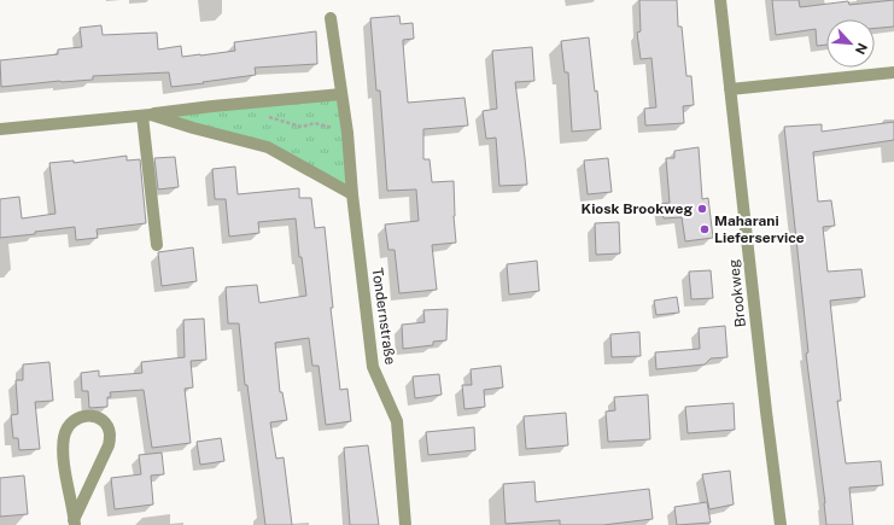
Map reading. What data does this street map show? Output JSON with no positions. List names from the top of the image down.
{
  "streets": {
    "street": ["Brookweg", "Tondernstraße"]
  },
  "places": ["Kiosk Brookweg", "Maharani Lieferservice"],
  "north": "bottom right"
}
